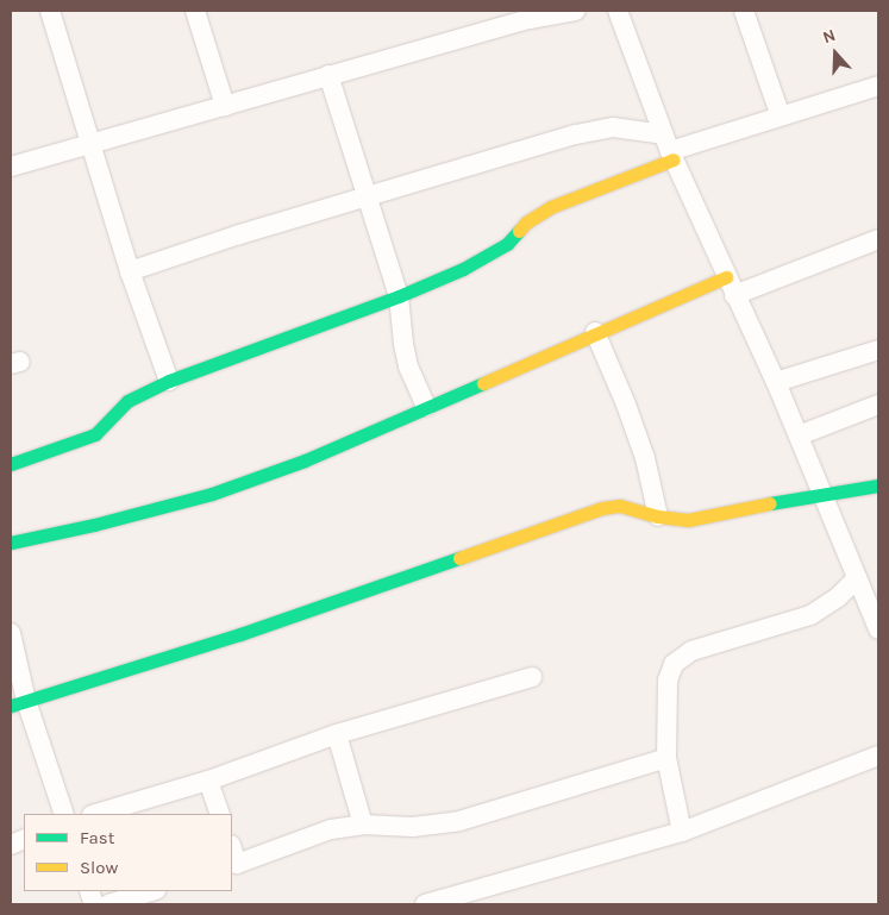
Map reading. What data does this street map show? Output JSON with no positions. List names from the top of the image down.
{
  "legend": ["Fast", "Slow"],
  "north": "top"
}
